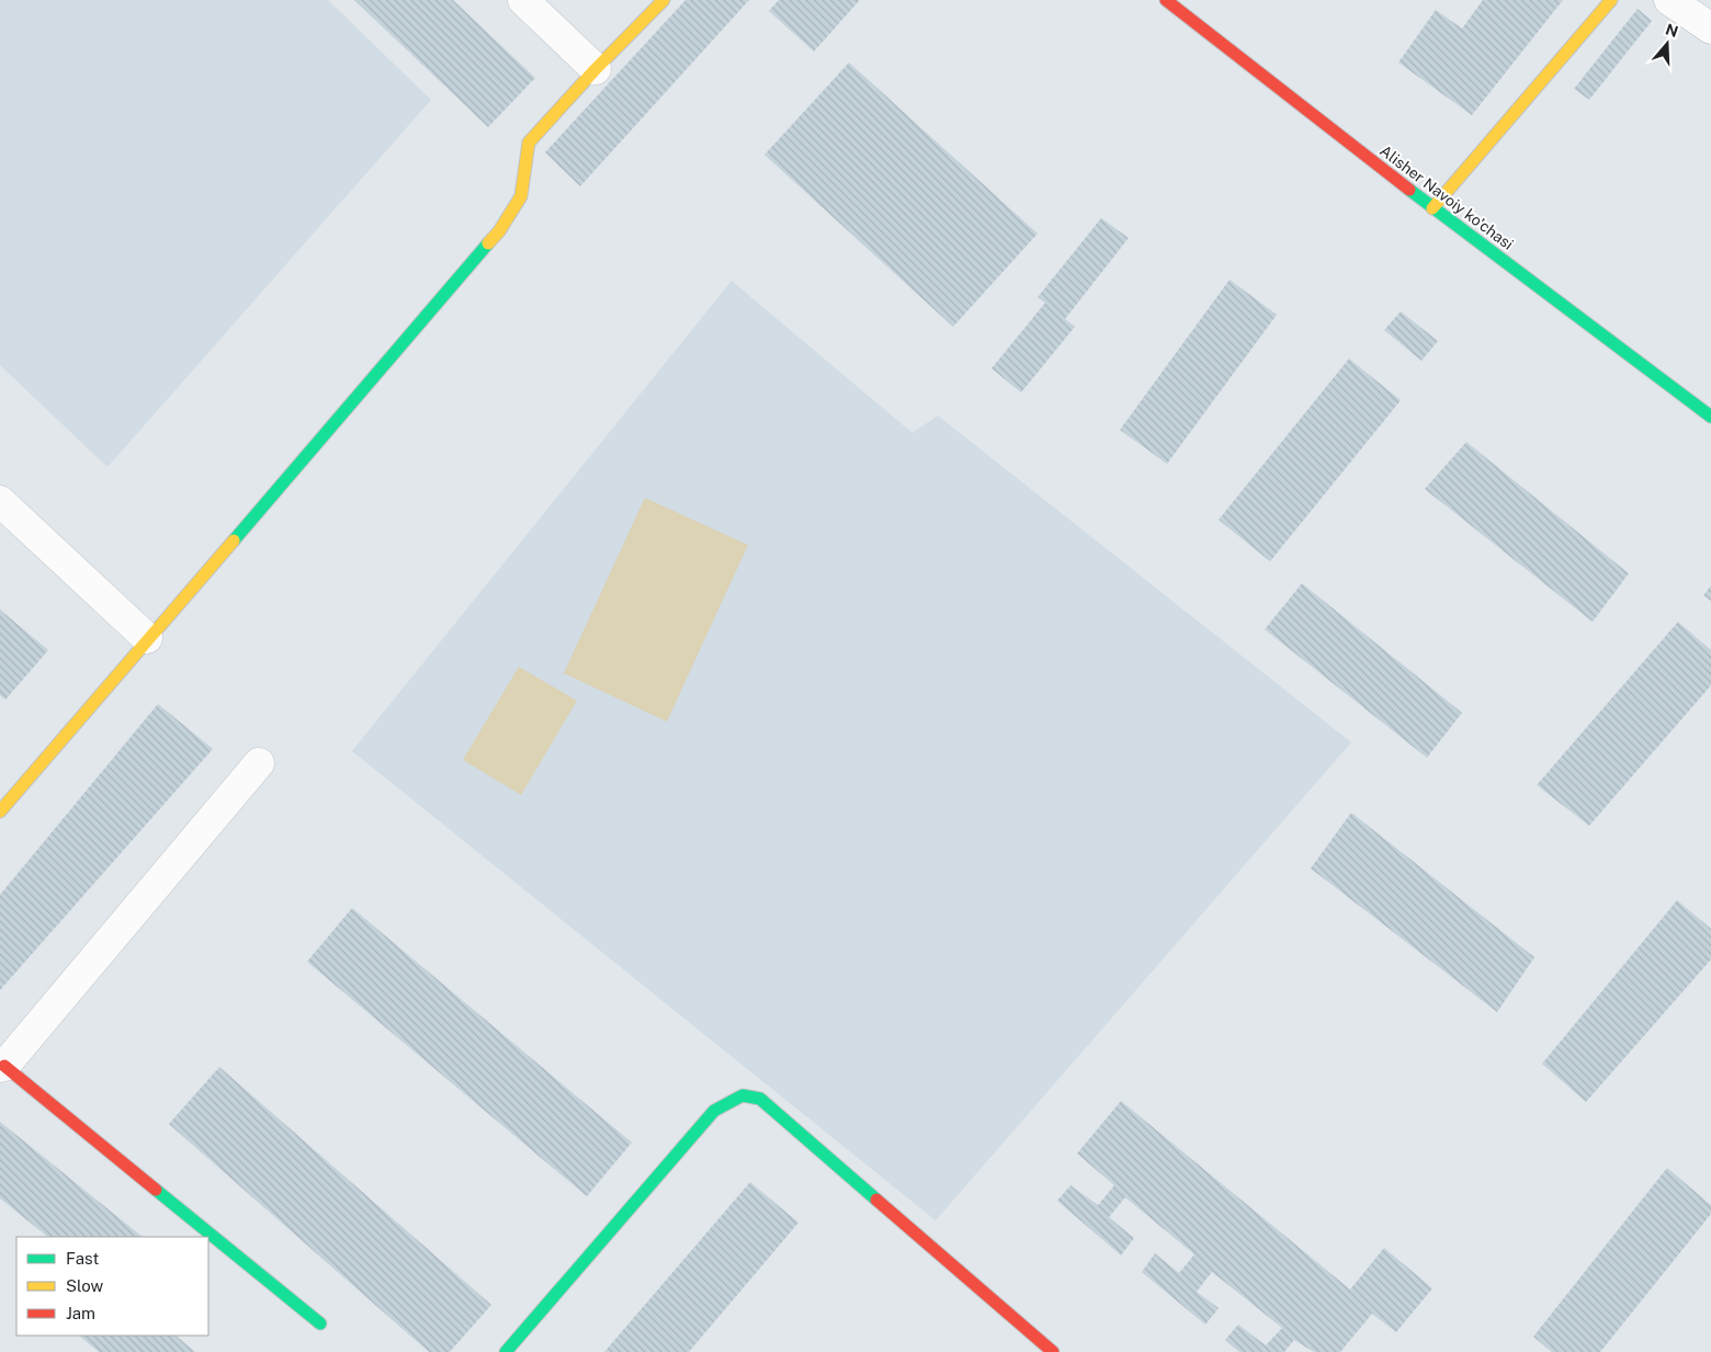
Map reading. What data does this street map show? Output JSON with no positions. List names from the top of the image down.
{
  "streets": {
    "street": ["Alisher Navoiy ko'chasi"]
  },
  "legend": ["Fast", "Slow", "Jam"],
  "north": "top"
}
